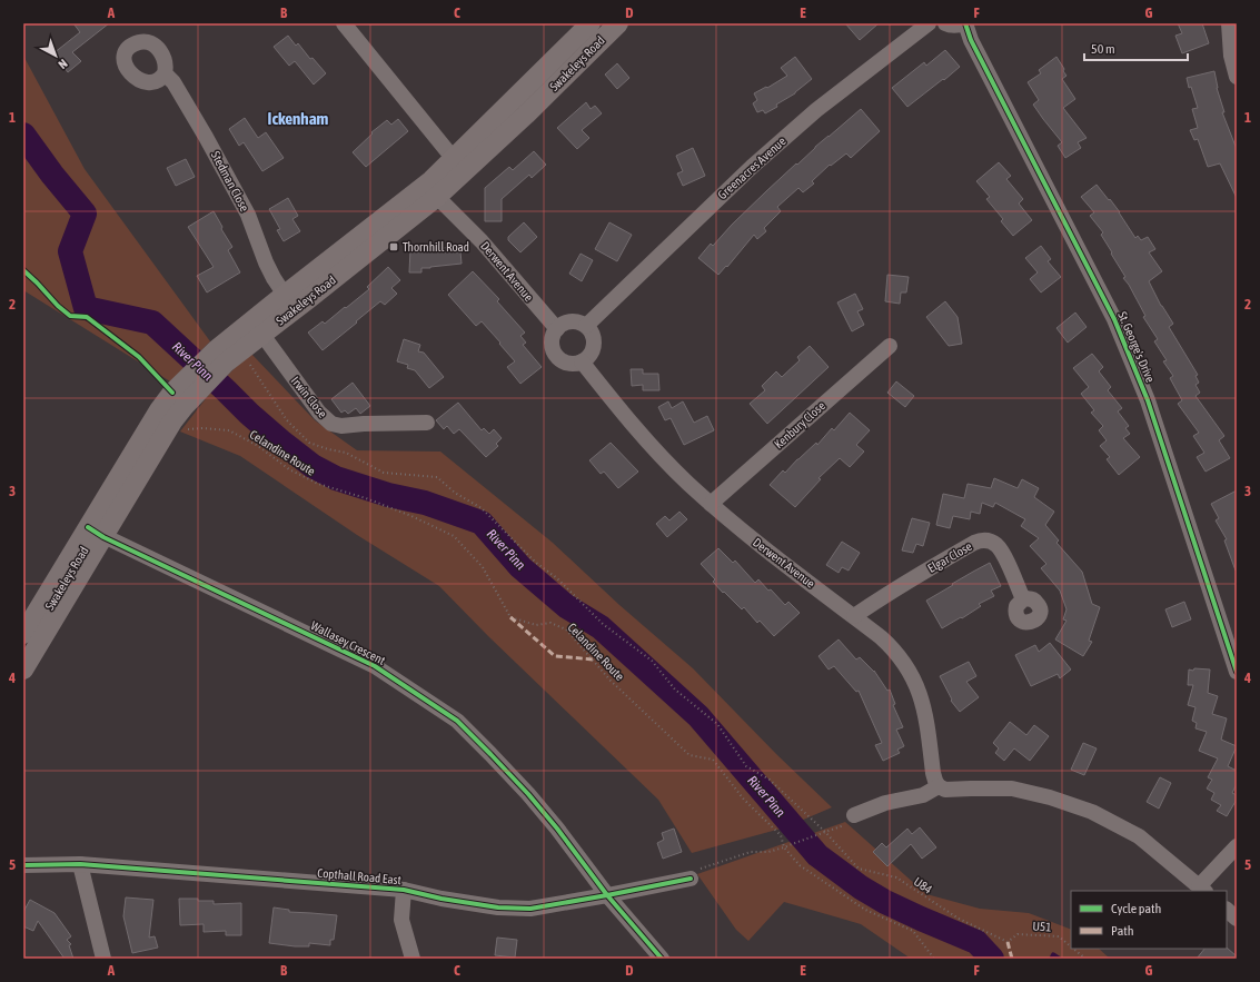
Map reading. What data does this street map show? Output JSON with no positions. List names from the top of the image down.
{
  "streets": {
    "main road": ["Swakeleys Road"],
    "street": [
      "Greenacres Avenue",
      "Stedman Close",
      "Derwent Avenue",
      "St. George's Drive",
      "Irwin Close",
      "Kenbury Close",
      "Elgar Close",
      "Wallasey Crescent",
      "Copthall Road East"
    ],
    "path": ["Celandine Route", "U84", "U51"]
  },
  "crossings": [
    ["Swakeleys Road", "Stedman Close"],
    ["Swakeleys Road", "Derwent Avenue"],
    ["Swakeleys Road", "Irwin Close"],
    ["Swakeleys Road", "Celandine Route"],
    ["Swakeleys Road", "Wallasey Crescent"],
    ["Greenacres Avenue", "Derwent Avenue"],
    ["Derwent Avenue", "Kenbury Close"],
    ["Derwent Avenue", "Elgar Close"],
    ["Wallasey Crescent", "Copthall Road East"],
    ["U84", "U51"]
  ],
  "districts": ["Ickenham"],
  "water": ["River Pinn"],
  "places": {
    "transit": ["Thornhill Road"]
  },
  "legend": ["Cycle path", "Path"],
  "scale_bar": "50 m",
  "north": "bottom right",
  "grid": {
    "columns": [
      "A",
      "B",
      "C",
      "D",
      "E",
      "F",
      "G"
    ],
    "rows": [
      "1",
      "2",
      "3",
      "4",
      "5"
    ]
  }
}
